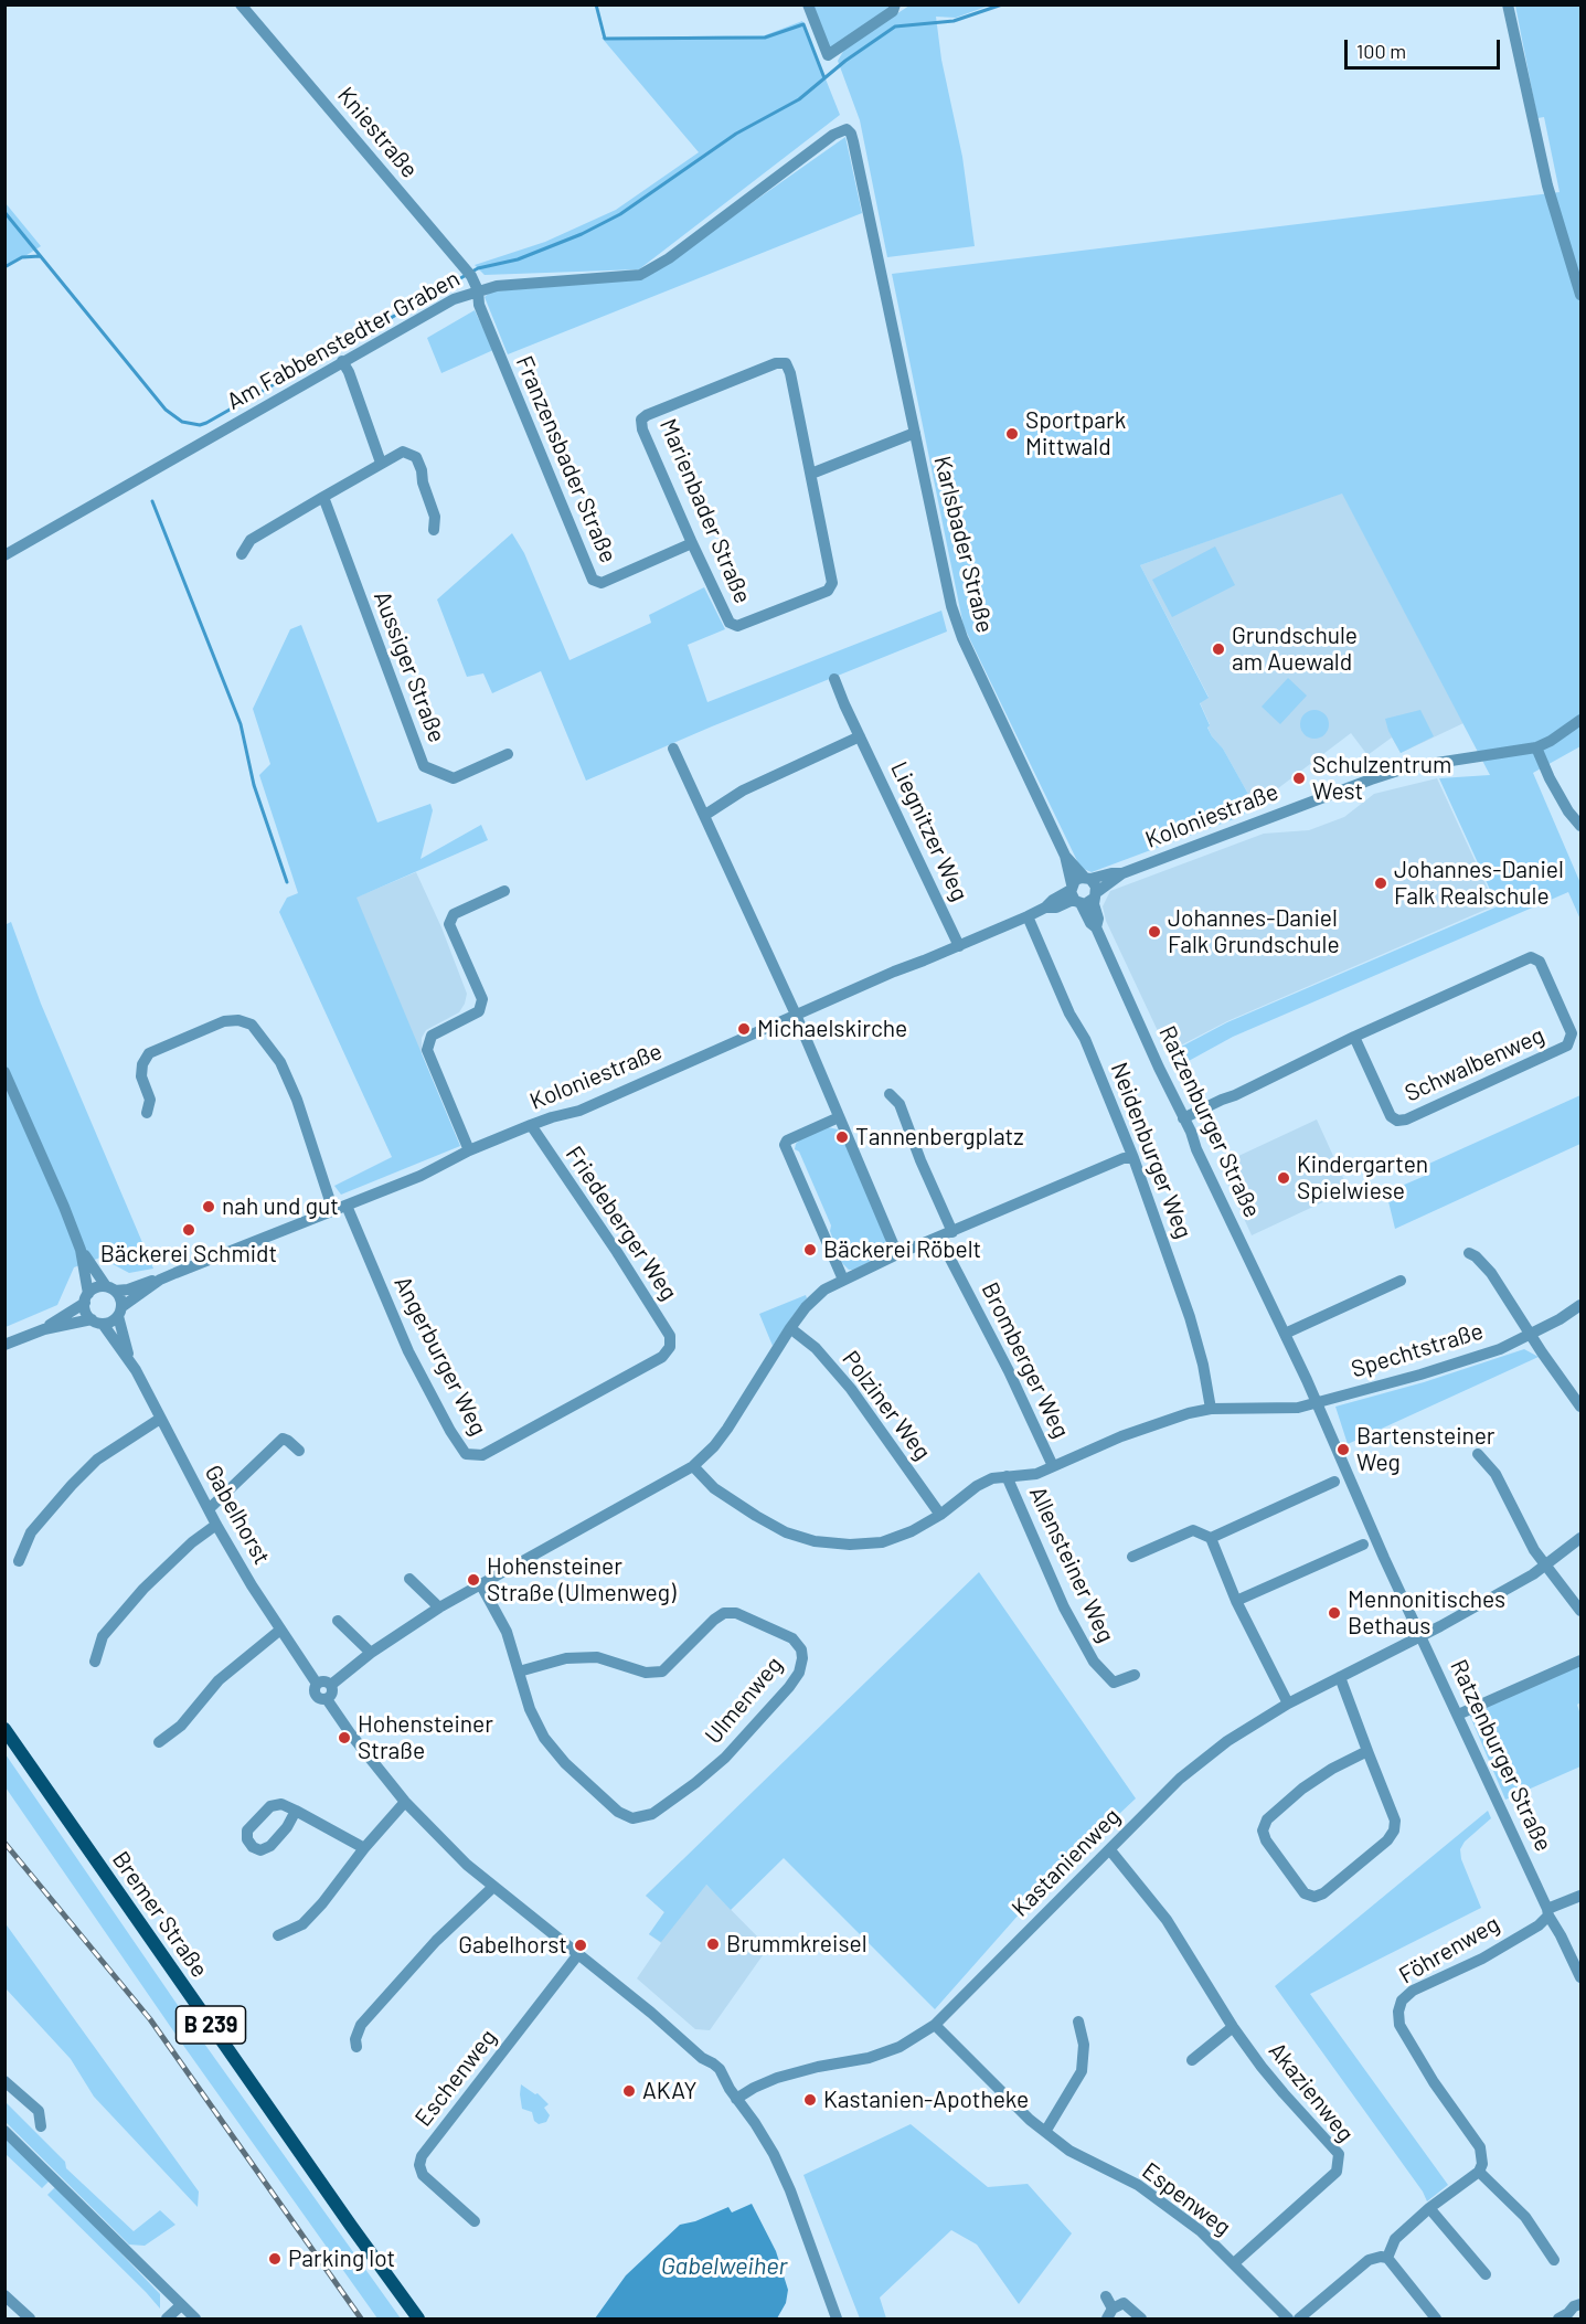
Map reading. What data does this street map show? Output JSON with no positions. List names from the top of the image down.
{
  "streets": {
    "main road": ["Bremer Straße", "B 239"],
    "street": [
      "Kniestraße",
      "Am Fabbenstedter Graben",
      "Franzensbader Straße",
      "Marienbader Straße",
      "Karlsbader Straße",
      "Aussiger Straße",
      "Koloniestraße",
      "Liegnitzer Weg",
      "Schwalbenweg",
      "Ratzenburger Straße",
      "Neidenburger Weg",
      "Friedeberger Weg",
      "Spechtstraße",
      "Angerburger Weg",
      "Bromberger Weg",
      "Polziner Weg",
      "Gabelhorst",
      "Allensteiner Weg",
      "Ulmenweg",
      "Kastanienweg",
      "Föhrenweg",
      "Eschenweg",
      "Akazienweg",
      "Espenweg"
    ]
  },
  "crossings": [
    ["Kniestraße", "Am Fabbenstedter Graben"],
    ["Kniestraße", "Franzensbader Straße"],
    ["Am Fabbenstedter Graben", "Franzensbader Straße"],
    ["Am Fabbenstedter Graben", "Karlsbader Straße"],
    ["Franzensbader Straße", "Marienbader Straße"],
    ["Karlsbader Straße", "Koloniestraße"],
    ["Karlsbader Straße", "Ratzenburger Straße"],
    ["Koloniestraße", "Liegnitzer Weg"],
    ["Koloniestraße", "Ratzenburger Straße"],
    ["Koloniestraße", "Neidenburger Weg"],
    ["Koloniestraße", "Friedeberger Weg"],
    ["Koloniestraße", "Angerburger Weg"],
    ["Koloniestraße", "Gabelhorst"],
    ["Schwalbenweg", "Ratzenburger Straße"],
    ["Ratzenburger Straße", "Spechtstraße"],
    ["Ratzenburger Straße", "Kastanienweg"],
    ["Ratzenburger Straße", "Föhrenweg"],
    ["Friedeberger Weg", "Angerburger Weg"],
    ["Kastanienweg", "Akazienweg"],
    ["Kastanienweg", "Espenweg"],
    ["Akazienweg", "Espenweg"]
  ],
  "water": ["Gabelweiher"],
  "places": [
    "Sportpark Mittwald",
    "Grundschule am Auewald",
    "Schulzentrum West",
    "Johannes-Daniel Falk Realschule",
    "Johannes-Daniel Falk Grundschule",
    "Michaelskirche",
    "Tannenbergplatz",
    "Kindergarten Spielwiese",
    "nah und gut",
    "Bäckerei Schmidt",
    "Bäckerei Röbelt",
    "Bartensteiner Weg",
    "Hohensteiner Straße (Ulmenweg)",
    "Mennonitisches Bethaus",
    "Hohensteiner Straße",
    "Brummkreisel",
    "Gabelhorst",
    "AKAY",
    "Kastanien-Apotheke",
    "Parking lot"
  ],
  "scale_bar": "100 m"
}
